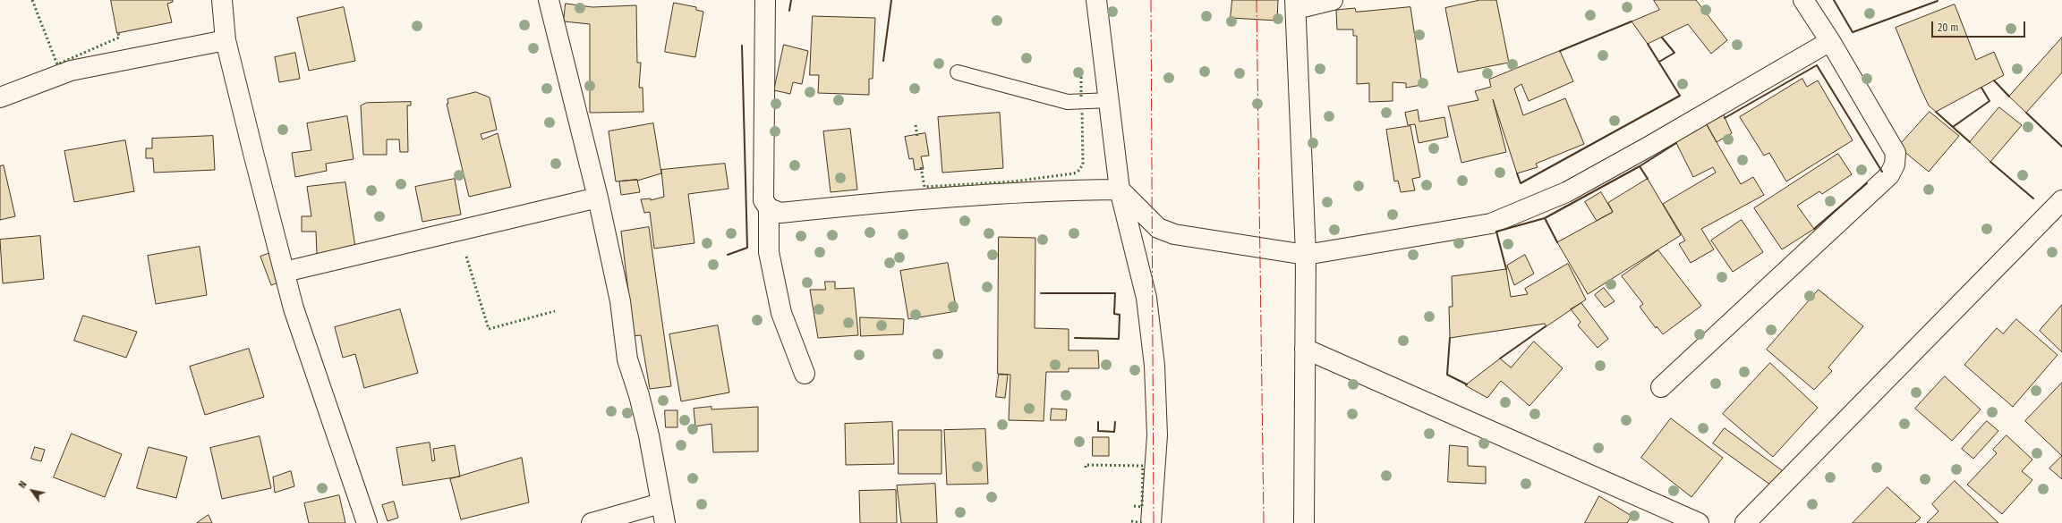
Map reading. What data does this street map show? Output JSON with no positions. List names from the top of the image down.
{
  "scale_bar": "20 m",
  "north": "top left"
}
